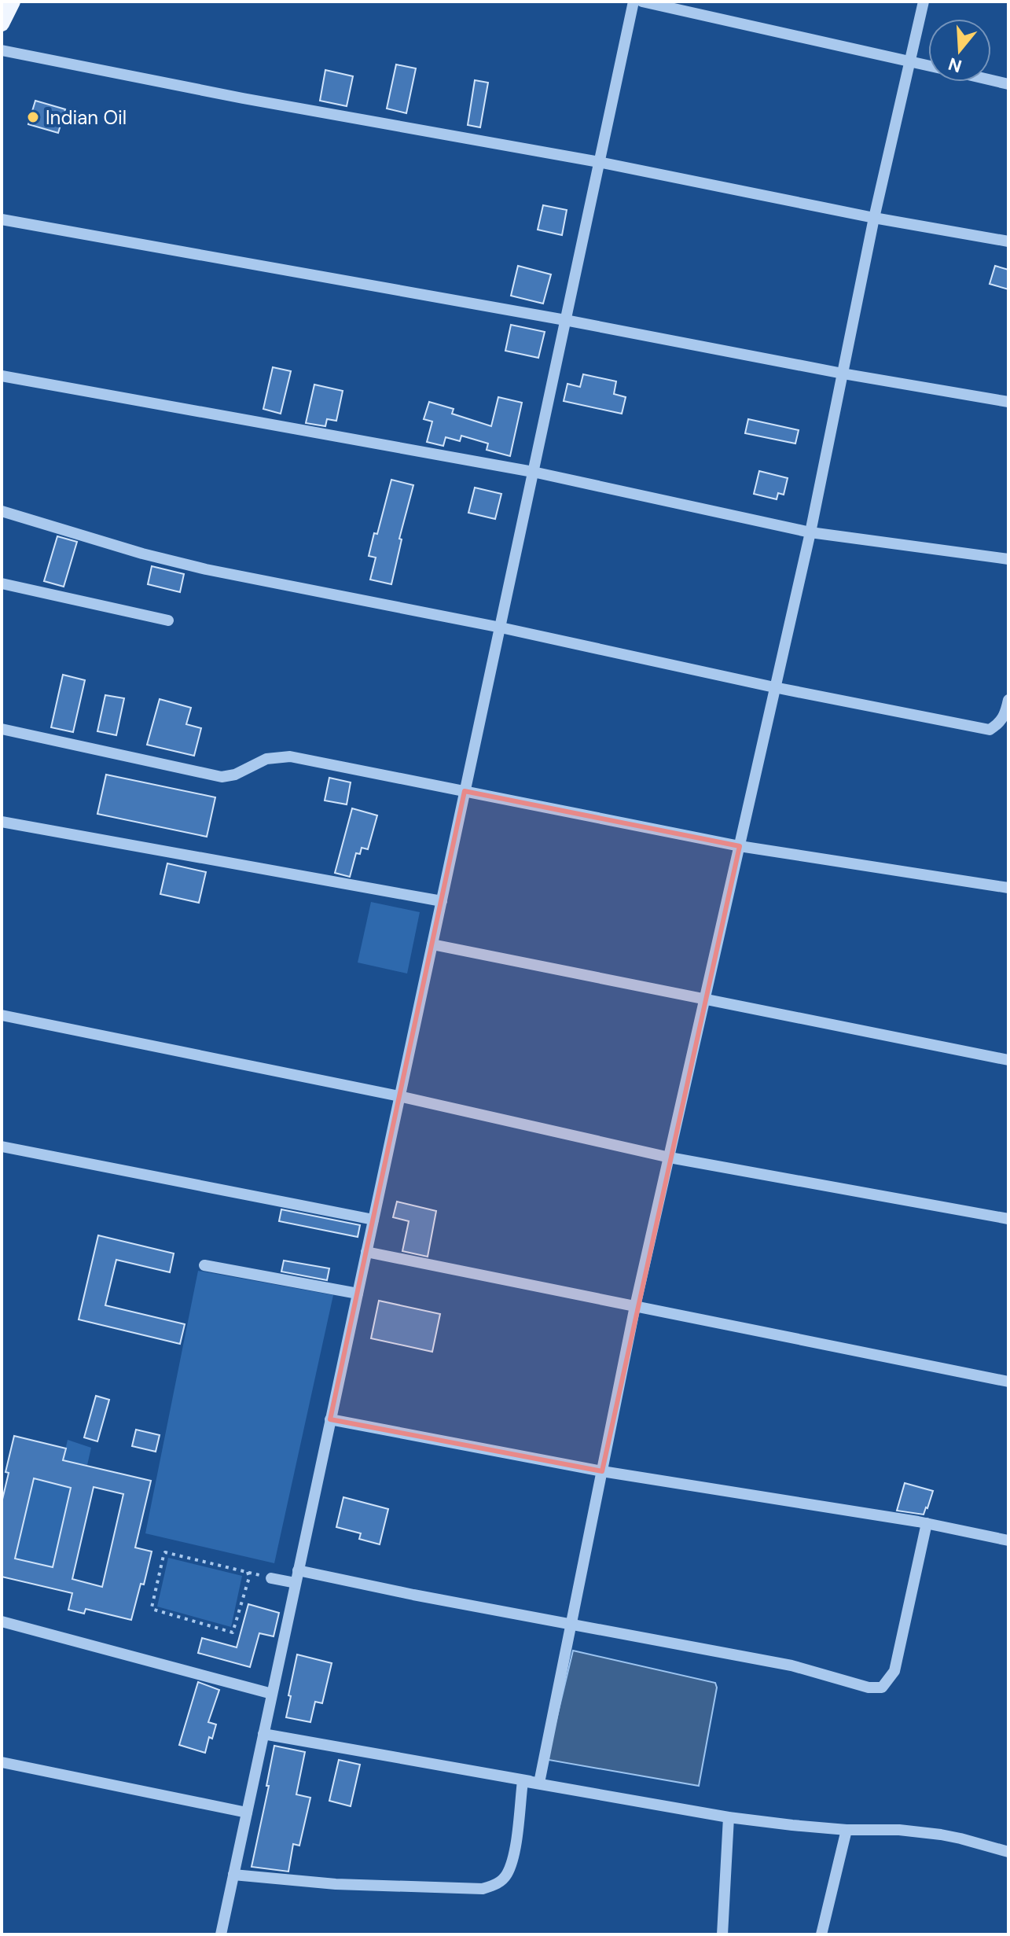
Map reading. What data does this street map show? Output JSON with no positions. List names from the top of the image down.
{
  "places": ["Indian Oil"],
  "north": "bottom"
}
